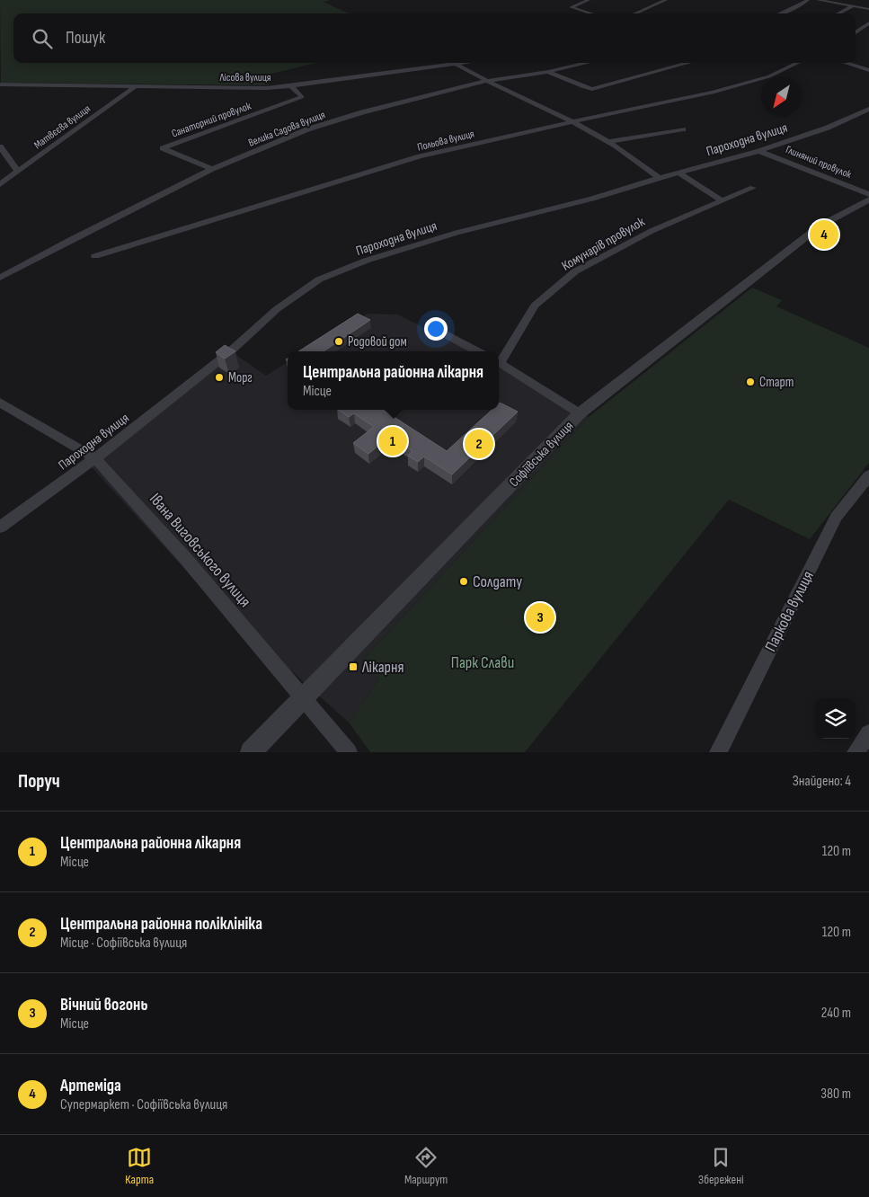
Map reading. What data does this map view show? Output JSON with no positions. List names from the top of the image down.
{
  "streets": {
    "street": [
      "Лісова вулиця",
      "Санаторний провулок",
      "Матвєєва вулиця",
      "Велика Садова вулиця",
      "Пароходна вулиця",
      "Польова вулиця",
      "Глиняний провулок",
      "Комунарів провулок",
      "Софіївська вулиця",
      "Івана Виговського вулиця",
      "Паркова вулиця"
    ]
  },
  "crossings": [
    ["Лісова вулиця", "Санаторний провулок"],
    ["Лісова вулиця", "Матвєєва вулиця"],
    ["Санаторний провулок", "Велика Садова вулиця"],
    ["Пароходна вулиця", "Глиняний провулок"],
    ["Пароходна вулиця", "Івана Виговського вулиця"],
    ["Софіївська вулиця", "Івана Виговського вулиця"]
  ],
  "parks": ["Парк Слави"],
  "places": {
    "other": [
      "Родовой дом",
      "Морг",
      "Старт",
      "Солдату"
    ],
    "transit": ["Лікарня"]
  },
  "north": "bottom left",
  "page": {
    "search": "Пошук",
    "pins": [
      "4",
      "1",
      "2",
      "3"
    ],
    "popup": ["Центральна районна лікарня", "Місце"],
    "heading": ["Поруч", "Знайдено: 4"],
    "list": [
      {
        "mark": "1",
        "name": "Центральна районна лікарня",
        "note": "Місце",
        "value": "120 m"
      },
      {
        "mark": "2",
        "name": "Центральна районна поліклініка",
        "note": "Місце · Софіївська вулиця",
        "value": "120 m"
      },
      {
        "mark": "3",
        "name": "Вічний вогонь",
        "note": "Місце",
        "value": "240 m"
      },
      {
        "mark": "4",
        "name": "Артеміда",
        "note": "Супермаркет · Софіївська вулиця",
        "value": "380 m"
      }
    ],
    "nav": ["Карта", "Маршрут", "Збережені"]
  }
}
